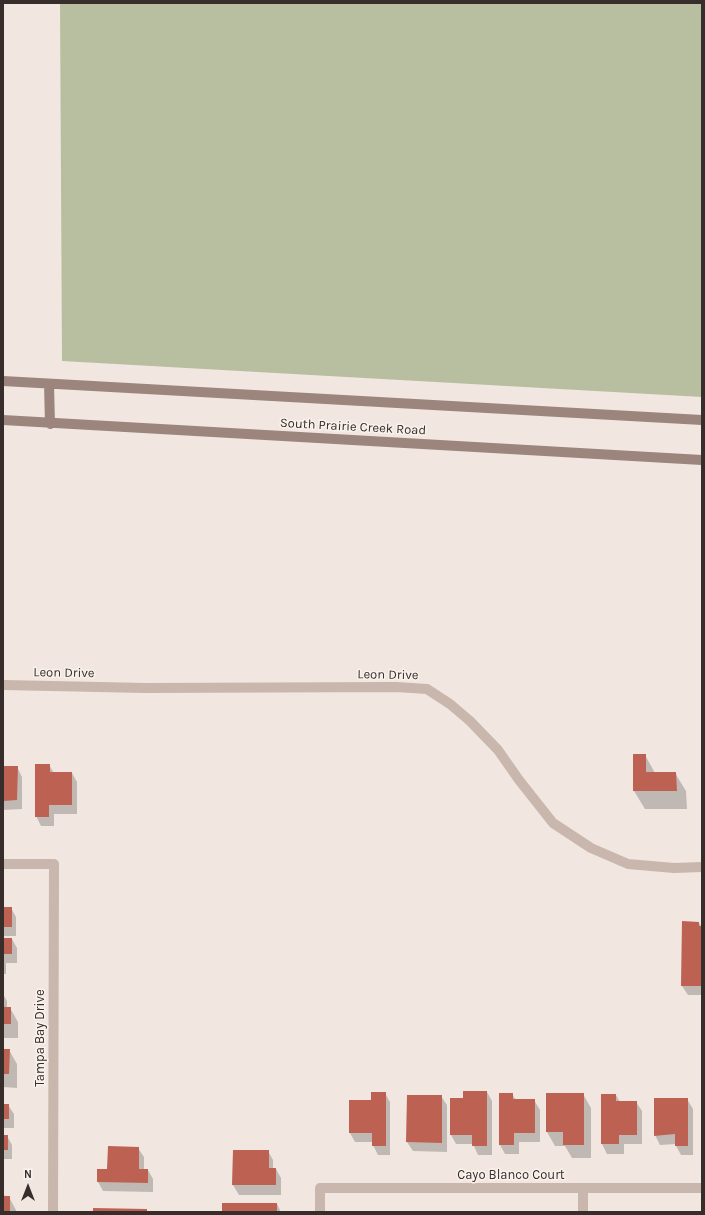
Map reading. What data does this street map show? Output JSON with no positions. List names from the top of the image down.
{
  "streets": {
    "main road": ["South Prairie Creek Road"],
    "street": ["Leon Drive", "Tampa Bay Drive", "Cayo Blanco Court"]
  },
  "north": "top"
}
